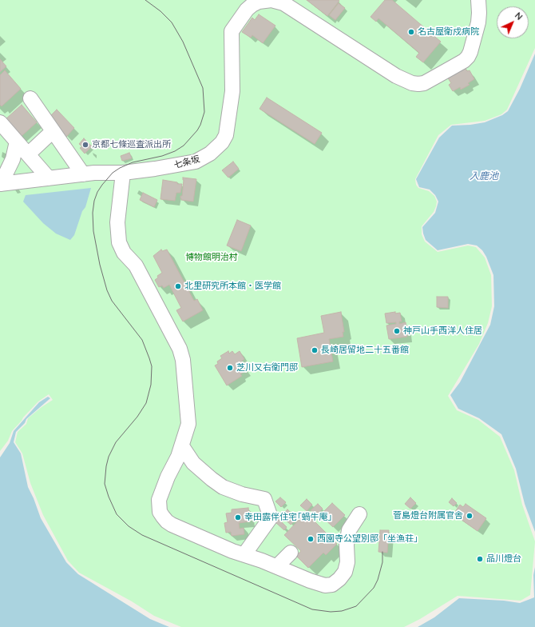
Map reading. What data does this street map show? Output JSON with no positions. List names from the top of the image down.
{
  "streets": {
    "lane": ["七条坂"]
  },
  "water": ["入鹿池"],
  "parks": ["博物館明治村"],
  "places": [
    "名古屋衛戍病院",
    "京都七條巡査派出所",
    "北里研究所本館・医学館",
    "神戸山手西洋人住居",
    "長崎居留地二十五番館",
    "芝川又右衛門邸",
    "菅島燈台附属官舎",
    "幸田露伴住宅｢蝸牛庵｣",
    "西園寺公望別邸「坐漁荘」",
    "品川燈台"
  ],
  "north": "top right"
}
